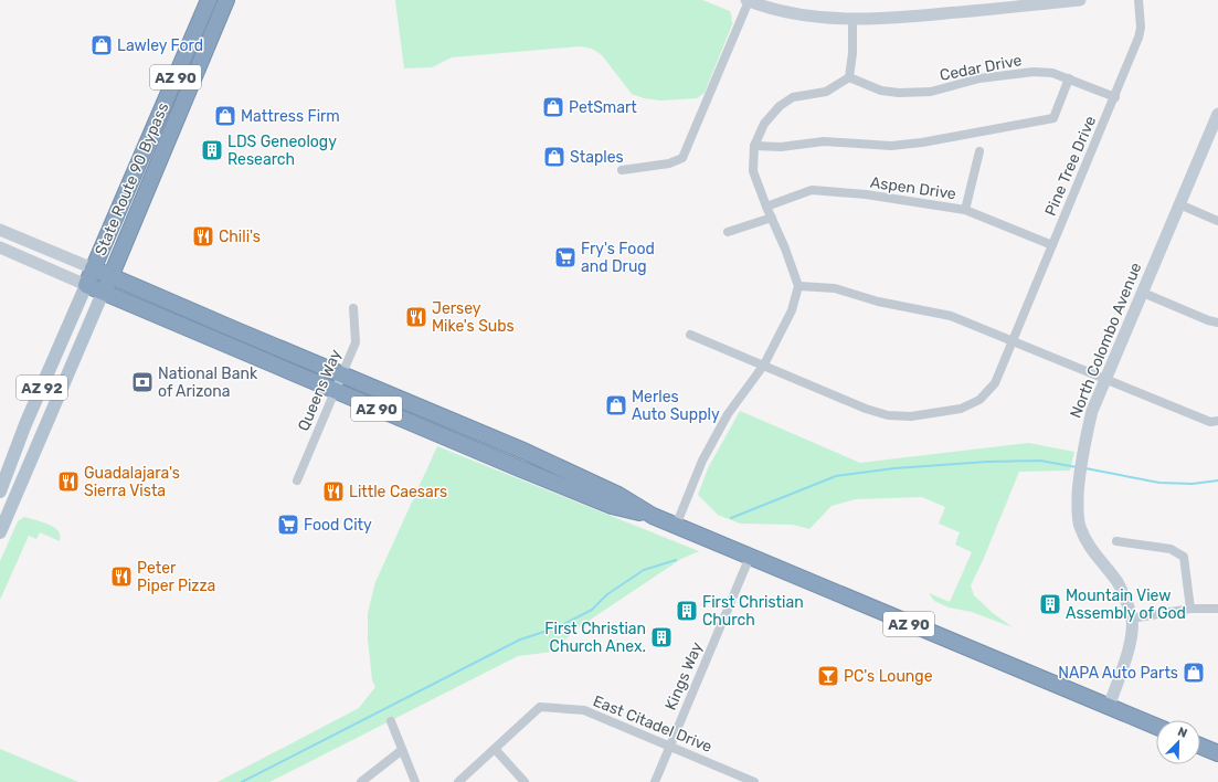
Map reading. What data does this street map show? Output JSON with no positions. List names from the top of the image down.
{
  "streets": {
    "highway": ["AZ 90", "State Route 90 Bypass", "AZ 92"],
    "street": [
      "Cedar Drive",
      "Pine Tree Drive",
      "Aspen Drive",
      "North Colombo Avenue",
      "Queens Way",
      "Kings Way",
      "East Citadel Drive"
    ]
  },
  "crossings": [
    ["Cedar Drive", "Pine Tree Drive"],
    ["AZ 90", "State Route 90 Bypass"],
    ["AZ 90", "North Colombo Avenue"],
    ["AZ 90", "AZ 92"],
    ["AZ 90", "Queens Way"],
    ["AZ 90", "Kings Way"],
    ["Pine Tree Drive", "Aspen Drive"],
    ["State Route 90 Bypass", "AZ 92"],
    ["Kings Way", "East Citadel Drive"]
  ],
  "places": {
    "shop": [
      "Lawley Ford",
      "PetSmart",
      "Mattress Firm",
      "Staples",
      "Merles Auto Supply",
      "NAPA Auto Parts"
    ],
    "building": [
      "LDS Geneology Research",
      "Mountain View Assembly of God",
      "First Christian Church",
      "First Christian Church Anex."
    ],
    "restaurant": [
      "Chili's",
      "Jersey Mike's Subs",
      "Guadalajara's Sierra Vista",
      "Little Caesars",
      "Peter Piper Pizza"
    ],
    "supermarket": ["Fry's Food and Drug", "Food City"],
    "bank": ["National Bank of Arizona"],
    "bar": ["PC's Lounge"]
  },
  "north": "top right"
}
